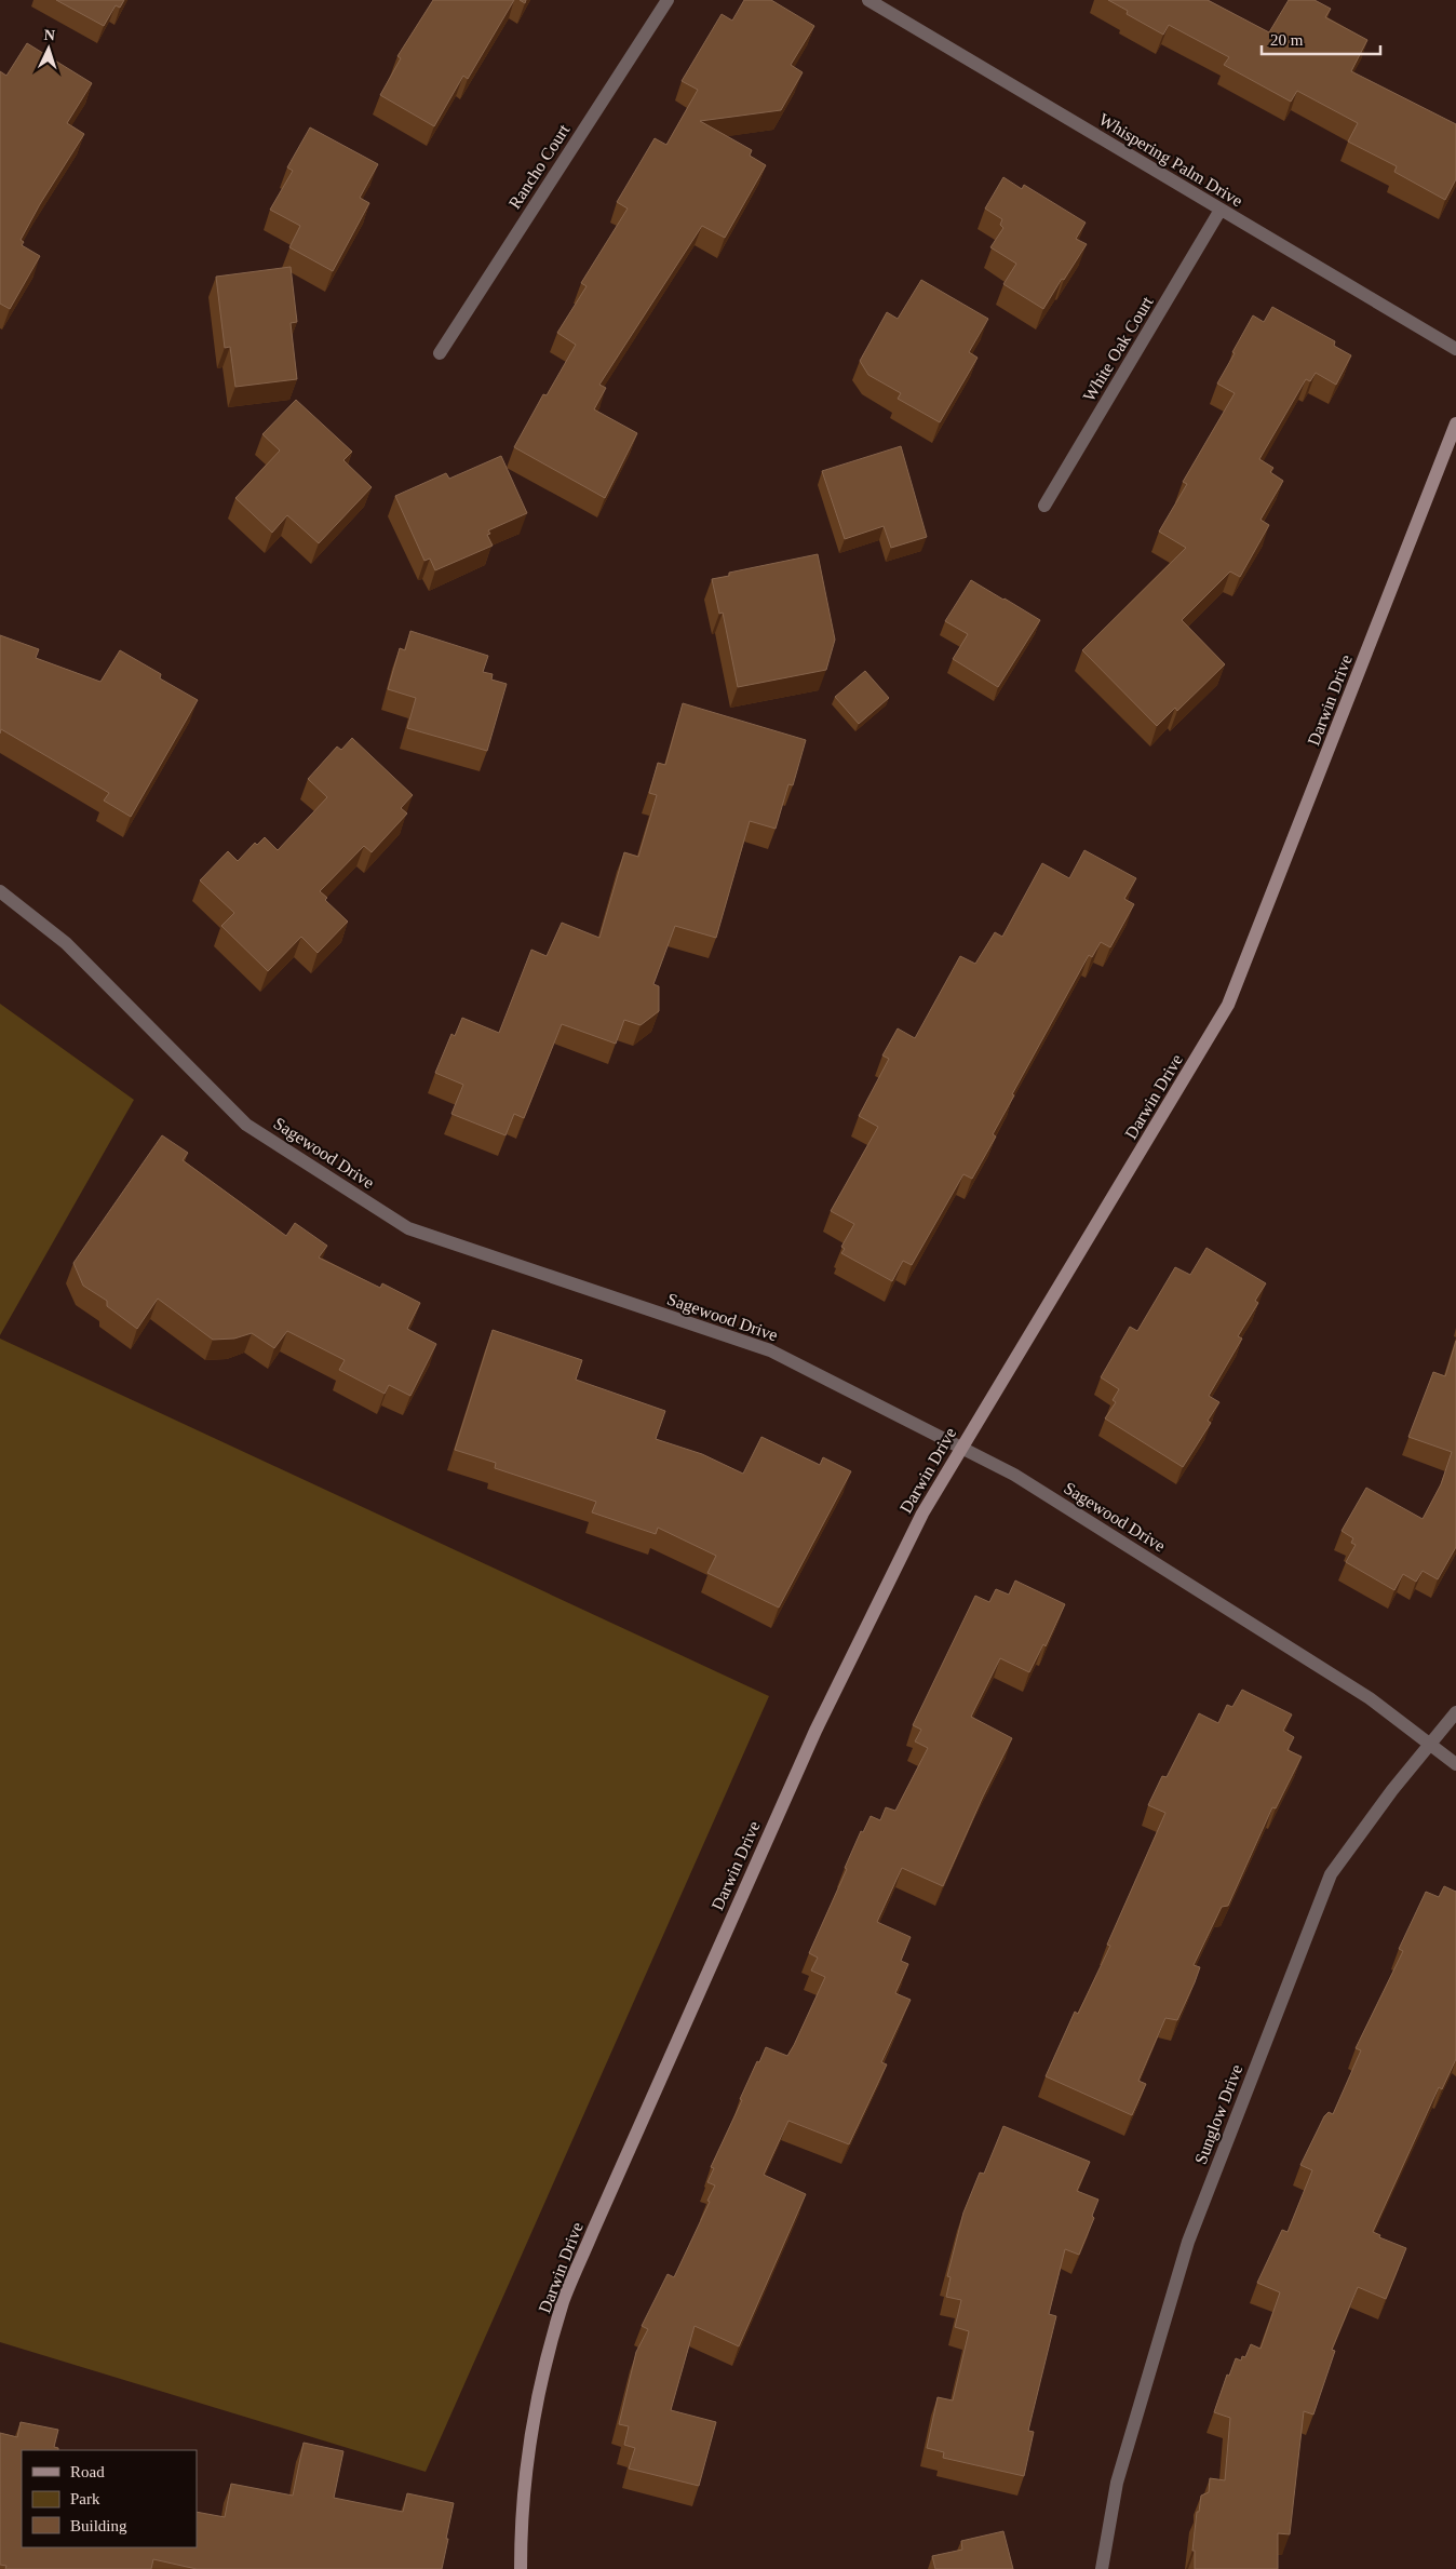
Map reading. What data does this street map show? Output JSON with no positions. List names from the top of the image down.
{
  "streets": {
    "street": [
      "Whispering Palm Drive",
      "Rancho Court",
      "White Oak Court",
      "Darwin Drive",
      "Sagewood Drive",
      "Sunglow Drive"
    ]
  },
  "crossings": [
    ["Whispering Palm Drive", "White Oak Court"],
    ["Darwin Drive", "Sagewood Drive"],
    ["Sagewood Drive", "Sunglow Drive"]
  ],
  "legend": ["Road", "Park", "Building"],
  "scale_bar": "20 m",
  "north": "top"
}
